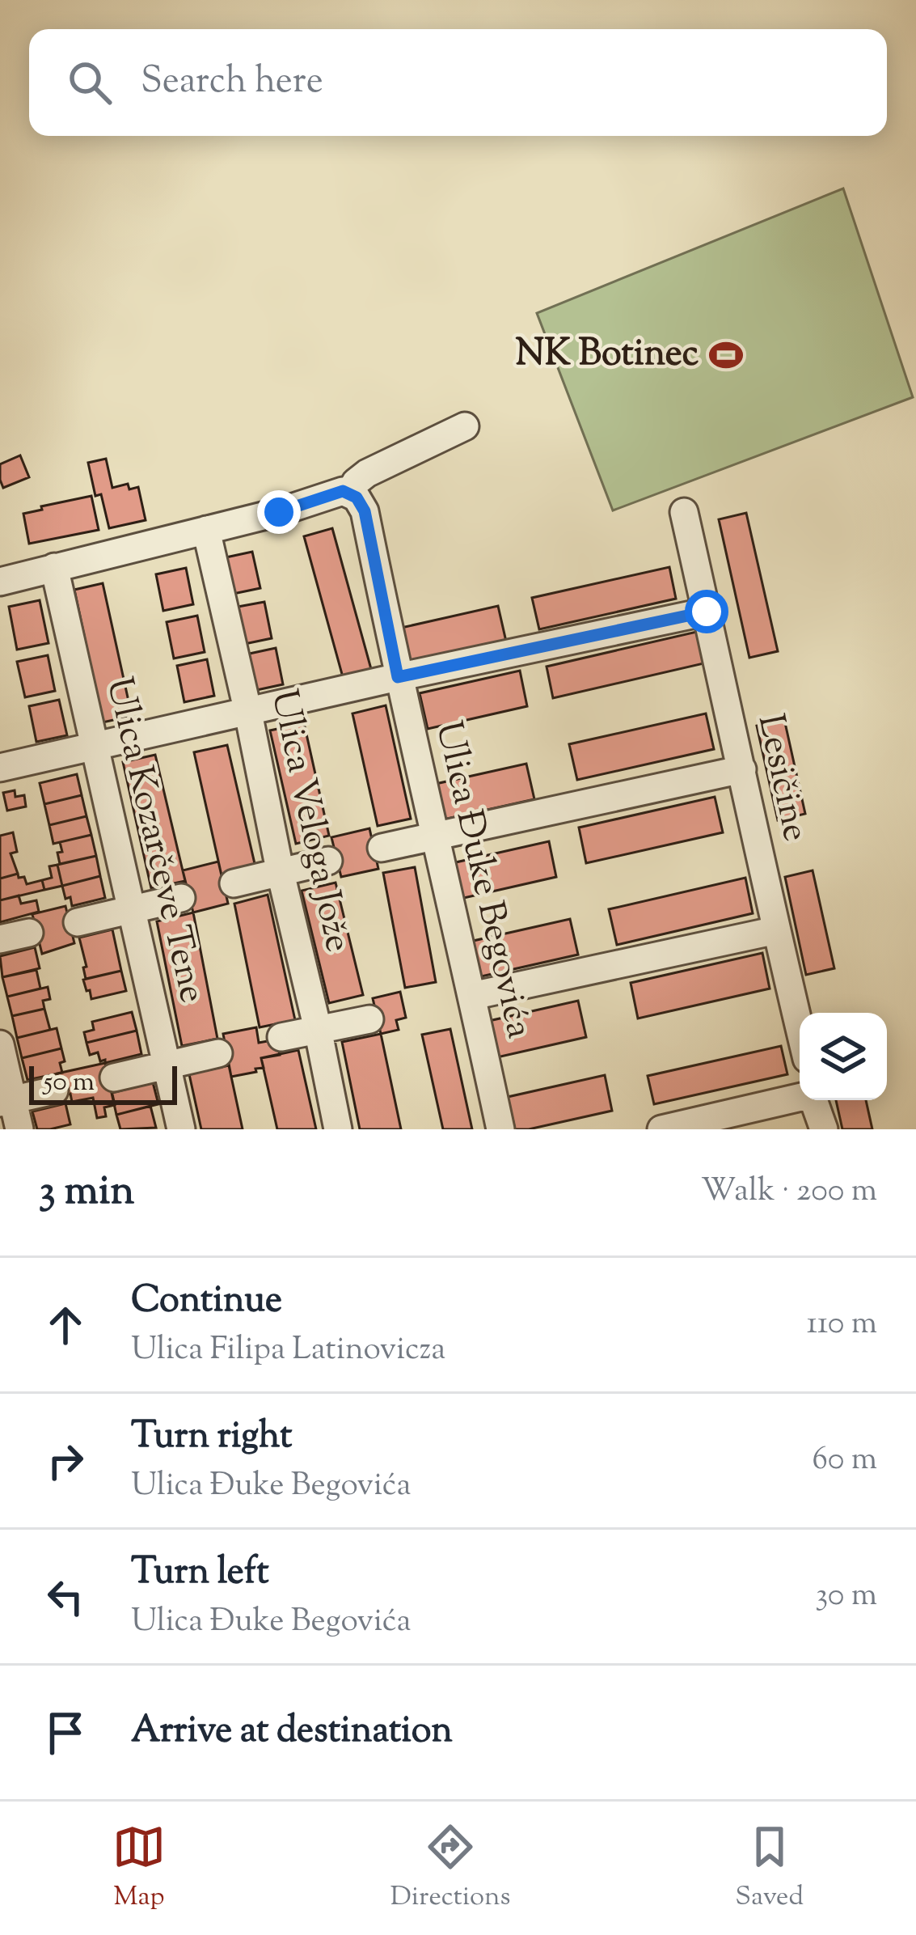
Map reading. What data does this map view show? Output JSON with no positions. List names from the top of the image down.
{
  "streets": {
    "street": [
      "Lesičine",
      "Ulica Veloga Jože",
      "Ulica Kozarčeve Tene",
      "Ulica Đuke Begovića"
    ]
  },
  "places": {
    "sports": ["NK Botinec"]
  },
  "scale_bar": "50 m",
  "page": {
    "search": "Search here",
    "scale": "50 m",
    "heading": ["3 min", "Walk · 200 m"],
    "list": [
      ["Continue", "Ulica Filipa Latinovicza", "110 m"],
      ["Turn right", "Ulica Đuke Begovića", "60 m"],
      ["Turn left", "Ulica Đuke Begovića", "30 m"],
      "Arrive at destination"
    ],
    "nav": ["Map", "Directions", "Saved"]
  }
}
